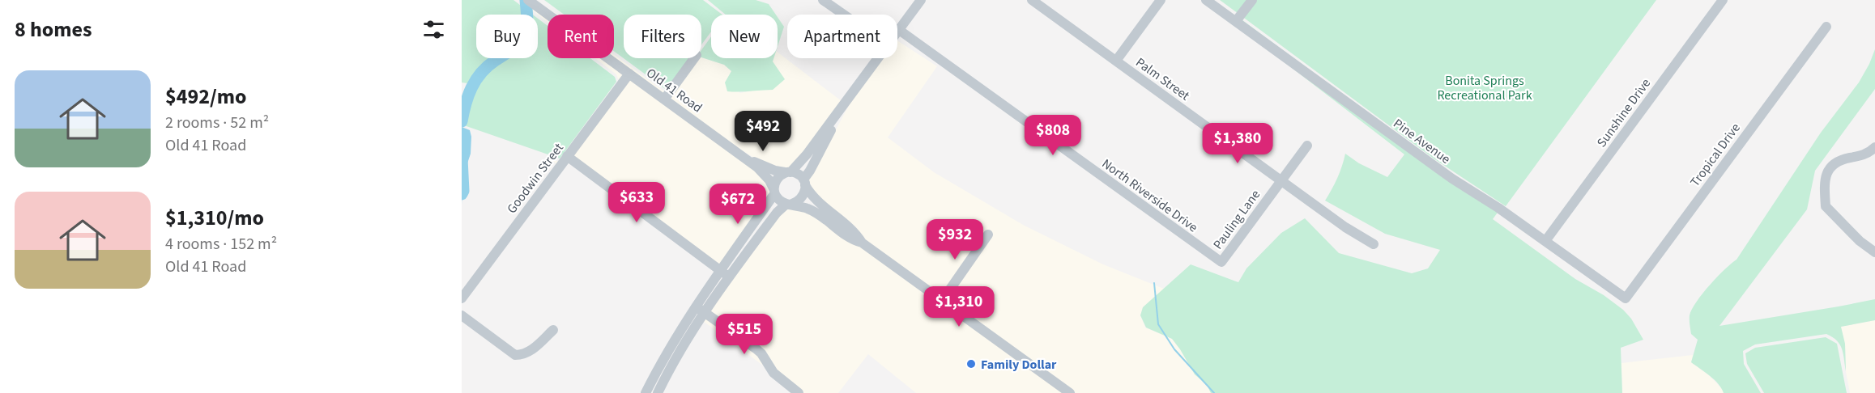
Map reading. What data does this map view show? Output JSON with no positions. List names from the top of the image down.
{
  "streets": {
    "street": [
      "Palm Street",
      "Old 41 Road",
      "Sunshine Drive",
      "Pine Avenue",
      "Tropical Drive",
      "Goodwin Street",
      "North Riverside Drive",
      "Pauling Lane"
    ]
  },
  "crossings": [
    ["Palm Street", "Pauling Lane"],
    ["Old 41 Road", "Goodwin Street"],
    ["Sunshine Drive", "Pine Avenue"],
    ["Pine Avenue", "Tropical Drive"],
    ["North Riverside Drive", "Pauling Lane"]
  ],
  "parks": ["Bonita Springs Recreational Park"],
  "places": ["Family Dollar"],
  "page": {
    "heading": "8 homes",
    "chip": [
      "Buy",
      "Rent",
      "Filters",
      "New",
      "Apartment"
    ],
    "list": [
      {
        "name": "$492/mo",
        "note": "2 rooms · 52 m² · Old 41 Road"
      },
      {
        "name": "$1,310/mo",
        "note": "4 rooms · 152 m² · Old 41 Road"
      }
    ],
    "price": [
      "$492",
      "$808",
      "$1,380",
      "$633",
      "$672",
      "$932",
      "$1,310",
      "$515"
    ]
  }
}
